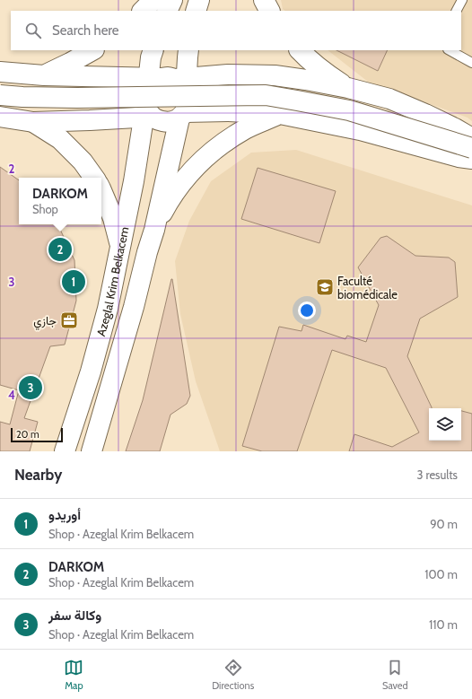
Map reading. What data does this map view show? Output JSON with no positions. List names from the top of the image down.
{
  "streets": {
    "main road": ["Azeglal Krim Belkacem"]
  },
  "places": {
    "school or university": ["Faculté biomédicale"],
    "office": ["جازي"]
  },
  "scale_bar": "20 m",
  "page": {
    "search": "Search here",
    "popup": ["DARKOM", "Shop"],
    "pins": ["2", "1", "3"],
    "scale": "20 m",
    "heading": ["Nearby", "3 results"],
    "list": [
      {
        "mark": "1",
        "name": "أوريدو",
        "note": "Shop · Azeglal Krim Belkacem",
        "value": "90 m"
      },
      {
        "mark": "2",
        "name": "DARKOM",
        "note": "Shop · Azeglal Krim Belkacem",
        "value": "100 m"
      },
      {
        "mark": "3",
        "name": "وكالة سفر",
        "note": "Shop · Azeglal Krim Belkacem",
        "value": "110 m"
      }
    ],
    "nav": ["Map", "Directions", "Saved"]
  },
  "grid": {
    "rows": ["2", "3", "4"]
  }
}
